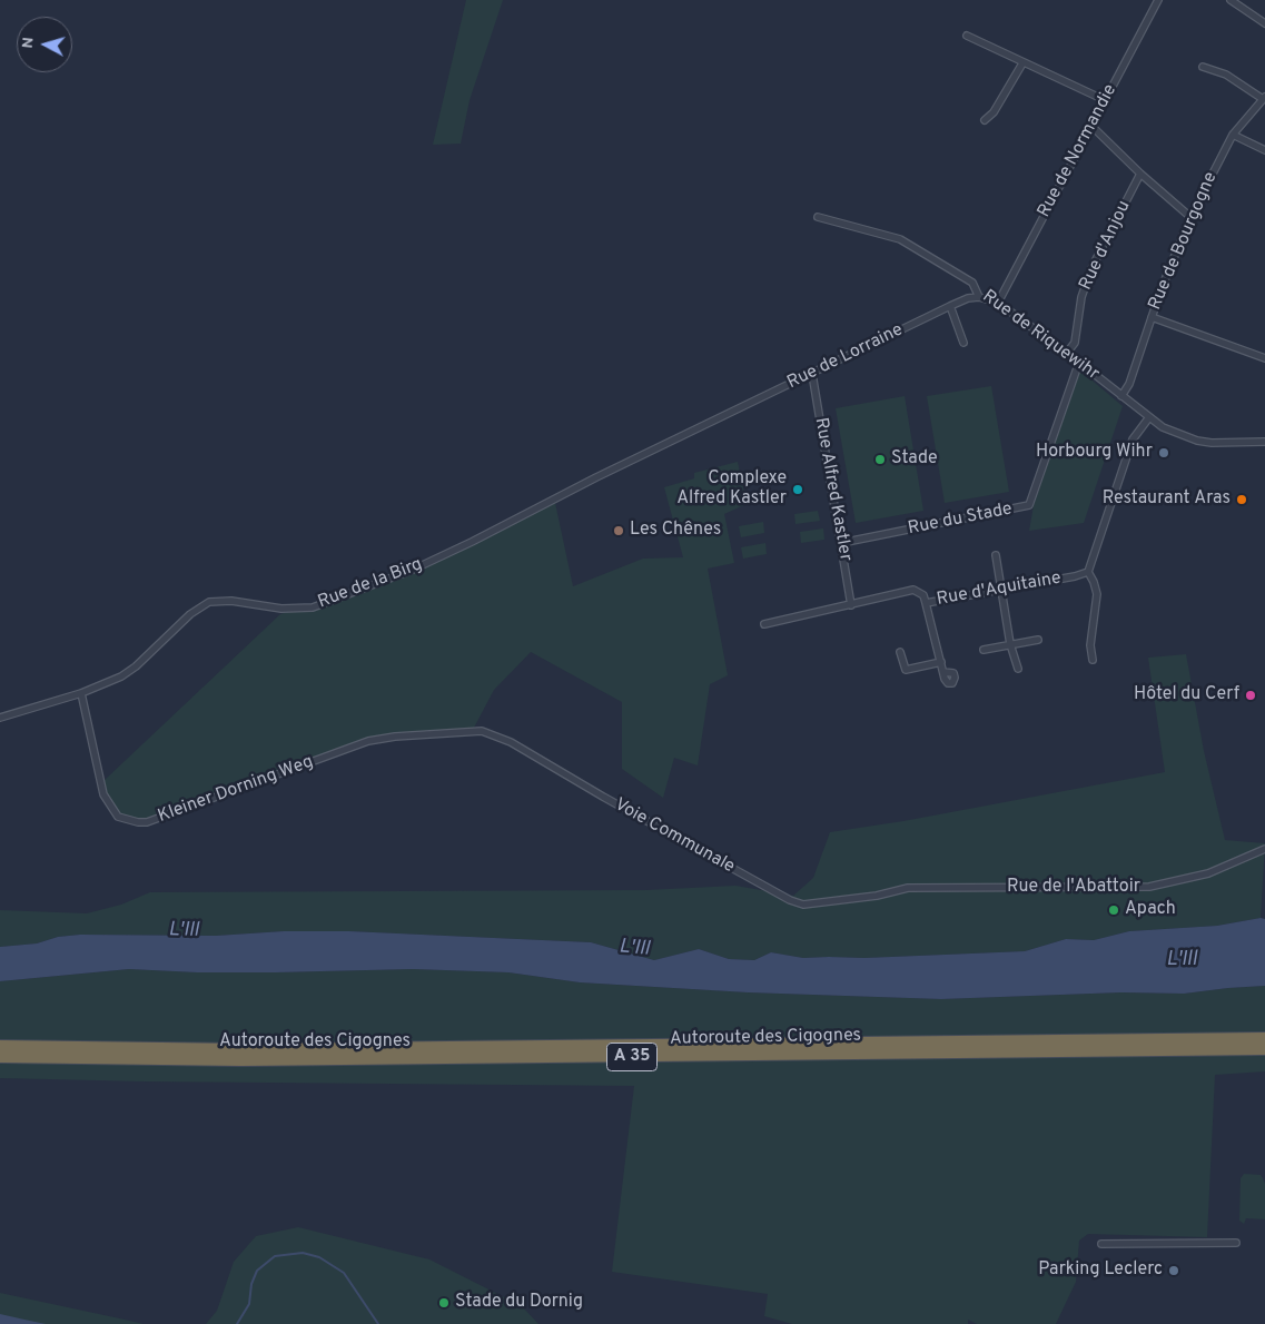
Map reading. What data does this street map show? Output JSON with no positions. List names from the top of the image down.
{
  "streets": {
    "highway": ["Autoroute des Cigognes", "A 35"],
    "street": [
      "Rue de Normandie",
      "Rue de Bourgogne",
      "Rue d'Anjou",
      "Rue de Riquewihr",
      "Rue de Lorraine",
      "Rue Alfred Kastler",
      "Rue du Stade",
      "Rue de la Birg",
      "Rue d'Aquitaine",
      "Kleiner Dorning Weg",
      "Voie Communale",
      "Rue de l'Abattoir"
    ]
  },
  "crossings": [
    ["Rue de Normandie", "Rue de Riquewihr"],
    ["Rue de Bourgogne", "Rue de Riquewihr"],
    ["Rue d'Anjou", "Rue de Riquewihr"],
    ["Rue de Riquewihr", "Rue de Lorraine"],
    ["Rue de Riquewihr", "Rue du Stade"],
    ["Rue de Lorraine", "Rue Alfred Kastler"],
    ["Rue de Lorraine", "Rue de la Birg"],
    ["Rue Alfred Kastler", "Rue du Stade"],
    ["Rue Alfred Kastler", "Rue d'Aquitaine"],
    ["Rue de la Birg", "Kleiner Dorning Weg"],
    ["Kleiner Dorning Weg", "Voie Communale"],
    ["Voie Communale", "Rue de l'Abattoir"]
  ],
  "water": ["L'Ill"],
  "places": [
    "Horbourg Wihr",
    "Stade",
    "Complexe Alfred Kastler",
    "Restaurant Aras",
    "Les Chênes",
    "Hôtel du Cerf",
    "Apach",
    "Parking Leclerc",
    "Stade du Dornig"
  ],
  "north": "left"
}
